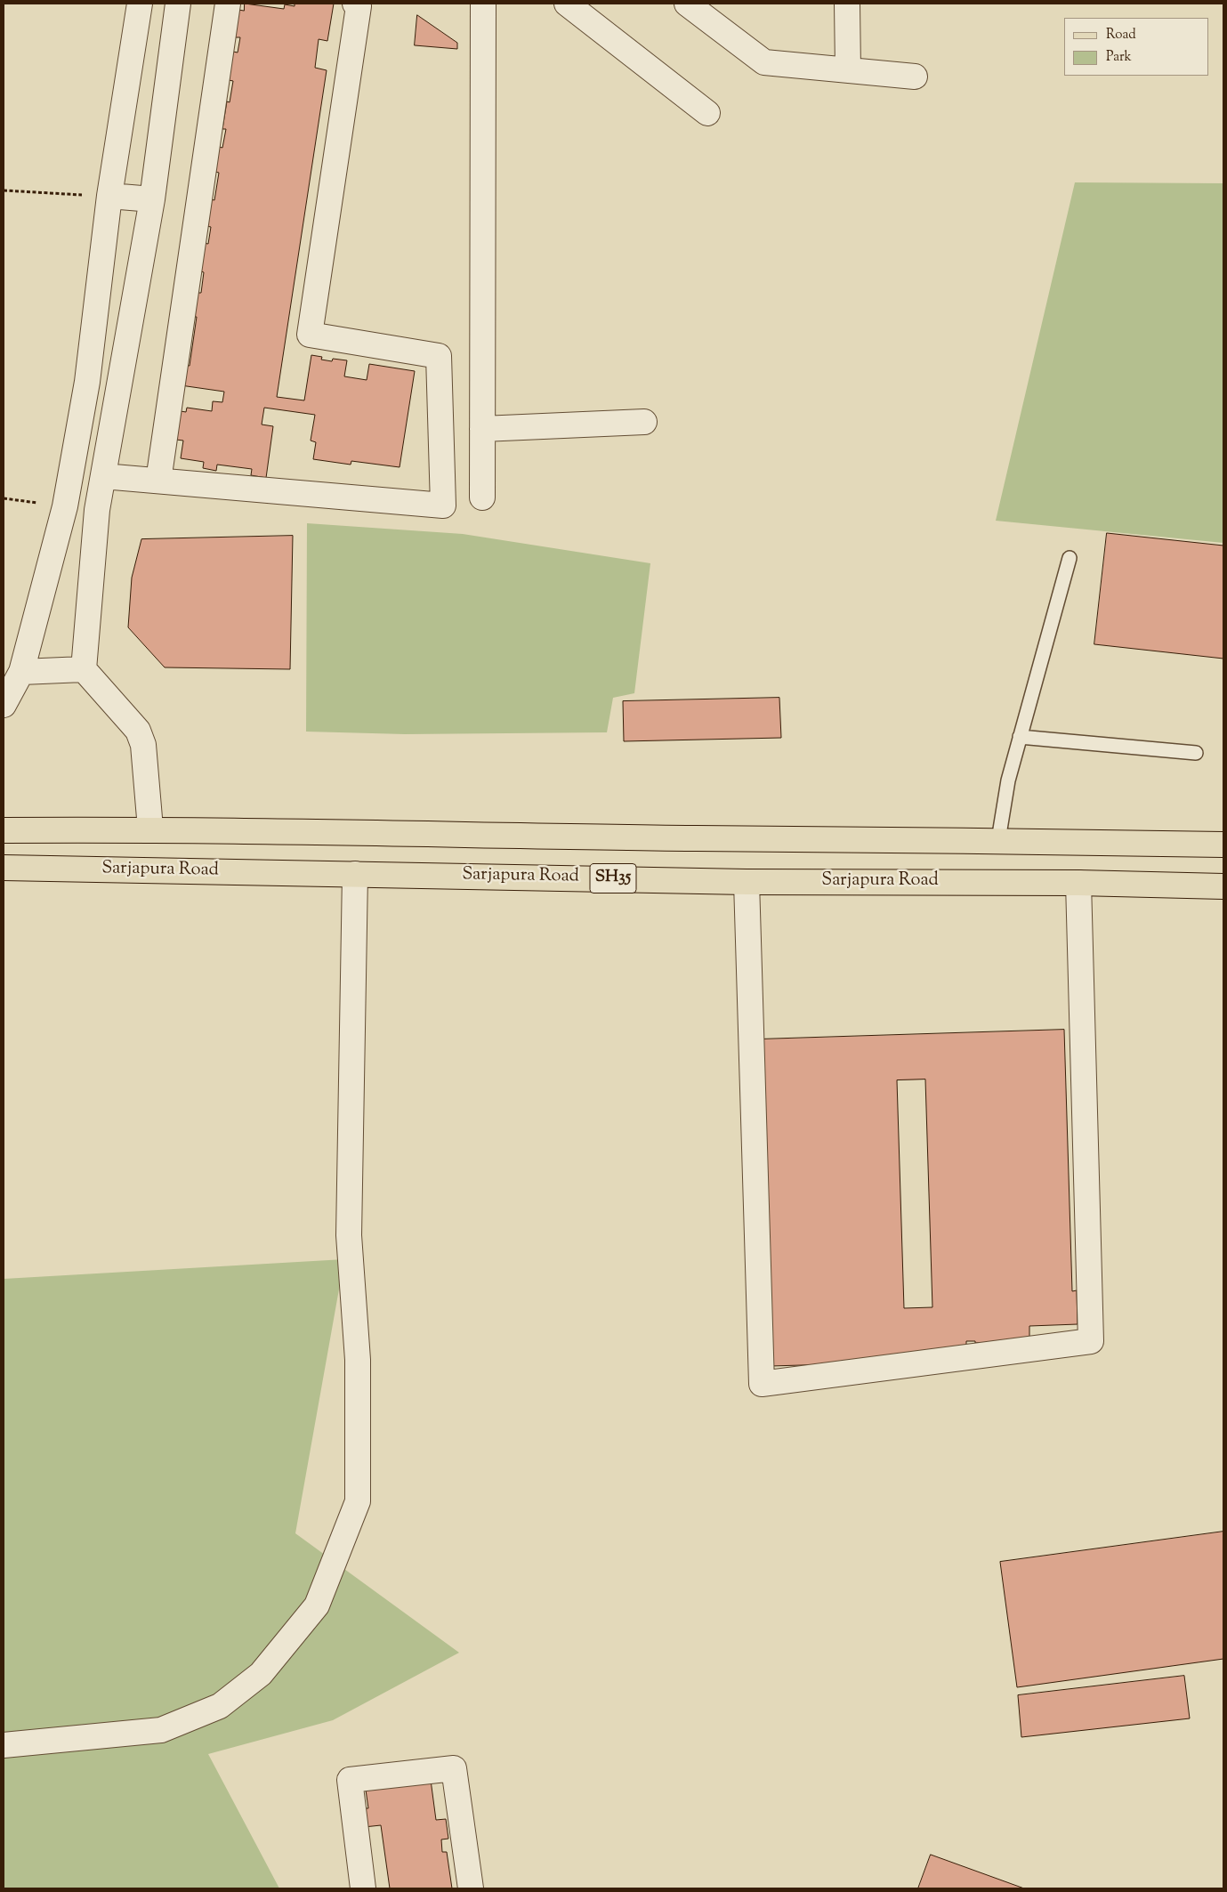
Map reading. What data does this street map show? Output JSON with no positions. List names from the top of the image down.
{
  "streets": {
    "main road": ["Sarjapura Road", "SH35"]
  },
  "legend": ["Road", "Park"]
}
